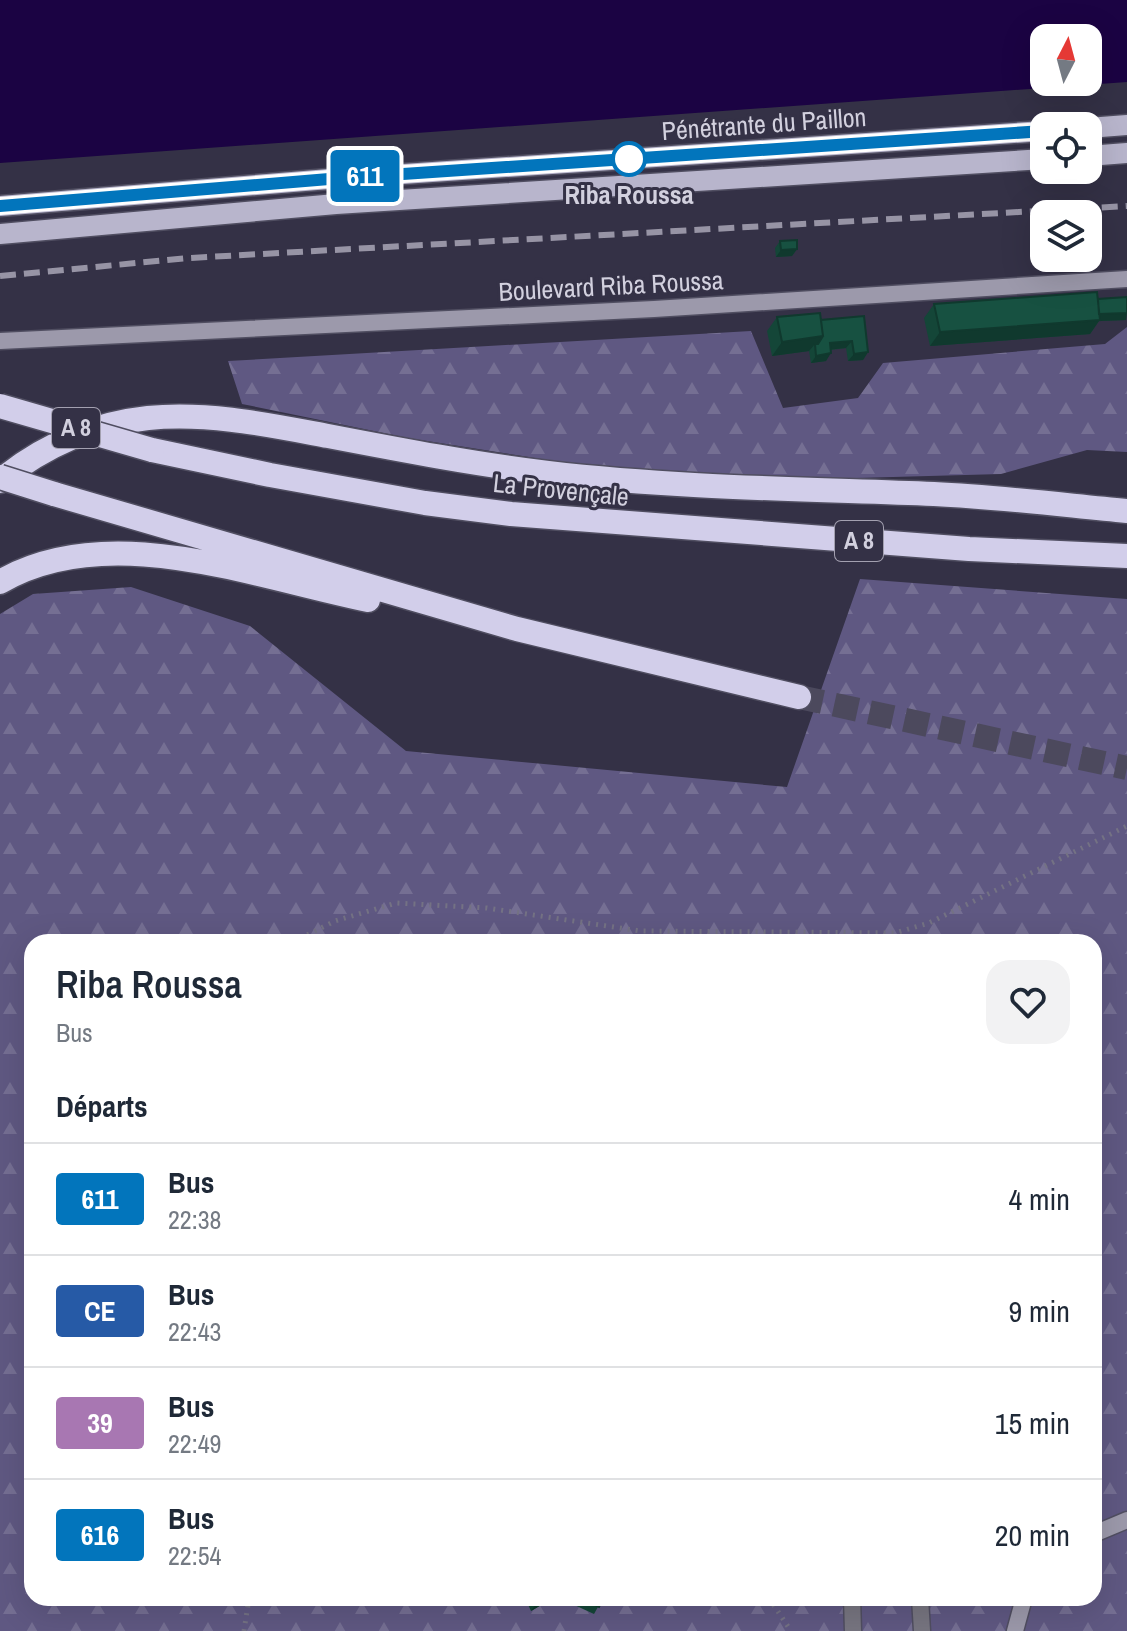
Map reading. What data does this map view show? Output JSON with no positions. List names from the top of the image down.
{
  "streets": {
    "highway": ["A 8", "La Provençale"],
    "main road": ["Pénétrante du Paillon"],
    "street": ["Boulevard Riba Roussa"]
  },
  "places": ["Riba Roussa"],
  "lines": ["bus line 611"],
  "north": "top",
  "page": {
    "on_map": "611",
    "heading": [
      ["Riba Roussa", "Bus"],
      "Départs"
    ],
    "list": [
      {
        "mark": "611",
        "name": "Bus",
        "note": "22:38",
        "value": "4 min"
      },
      {
        "mark": "CE",
        "name": "Bus",
        "note": "22:43",
        "value": "9 min"
      },
      {
        "mark": "39",
        "name": "Bus",
        "note": "22:49",
        "value": "15 min"
      },
      {
        "mark": "616",
        "name": "Bus",
        "note": "22:54",
        "value": "20 min"
      }
    ]
  }
}
